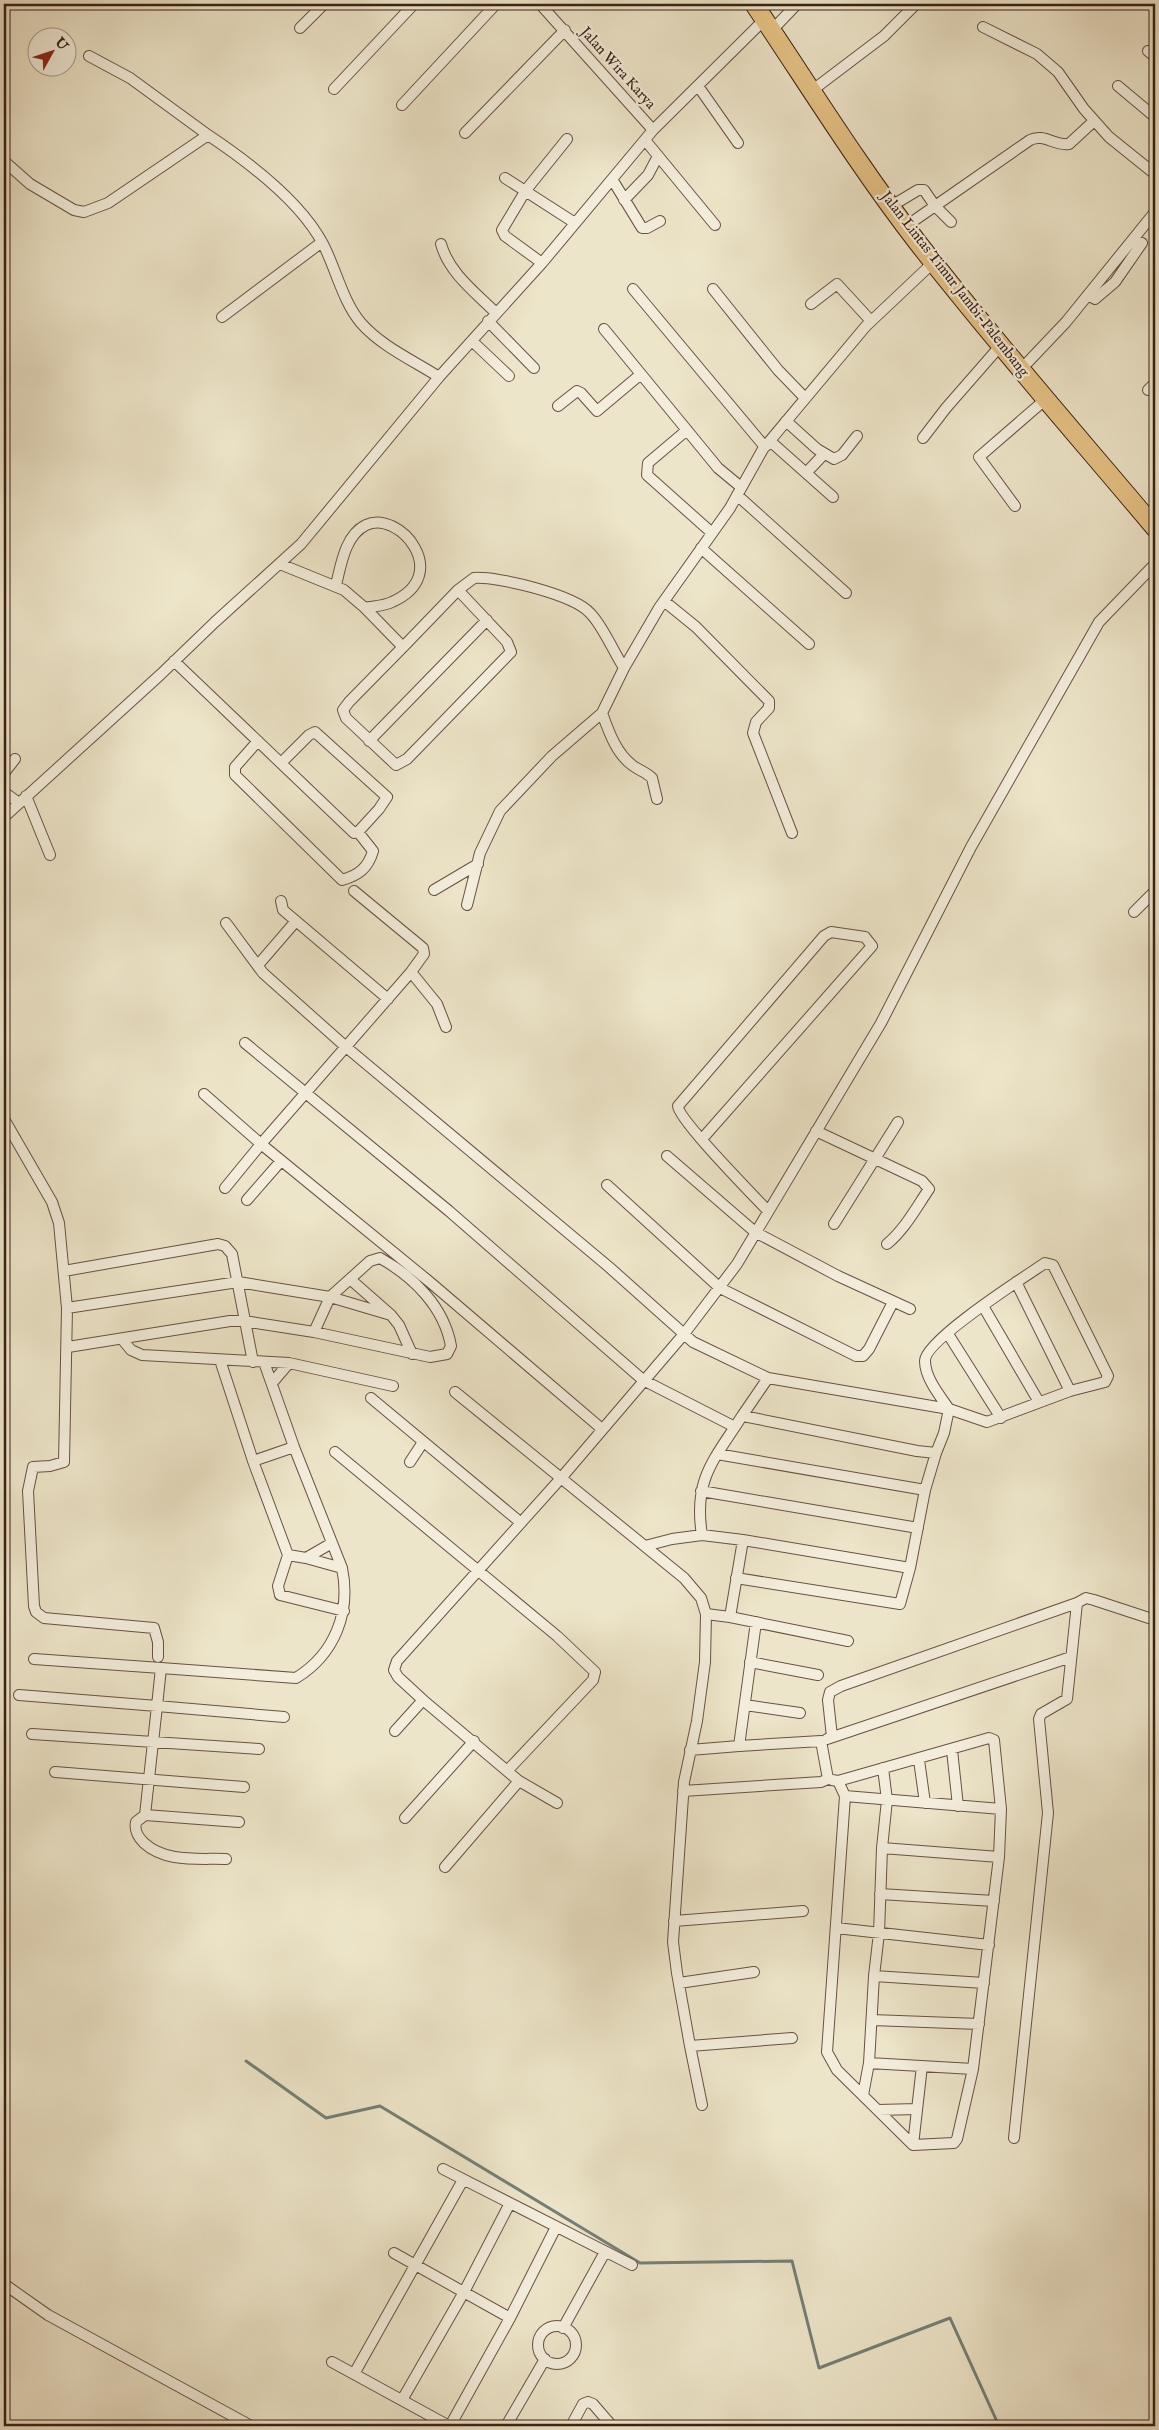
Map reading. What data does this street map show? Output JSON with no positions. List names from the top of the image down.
{
  "streets": {
    "highway": ["Jalan Lintas Timur Jambi-Palembang"],
    "street": ["Jalan Wira Karya"]
  },
  "north": "top right"
}
